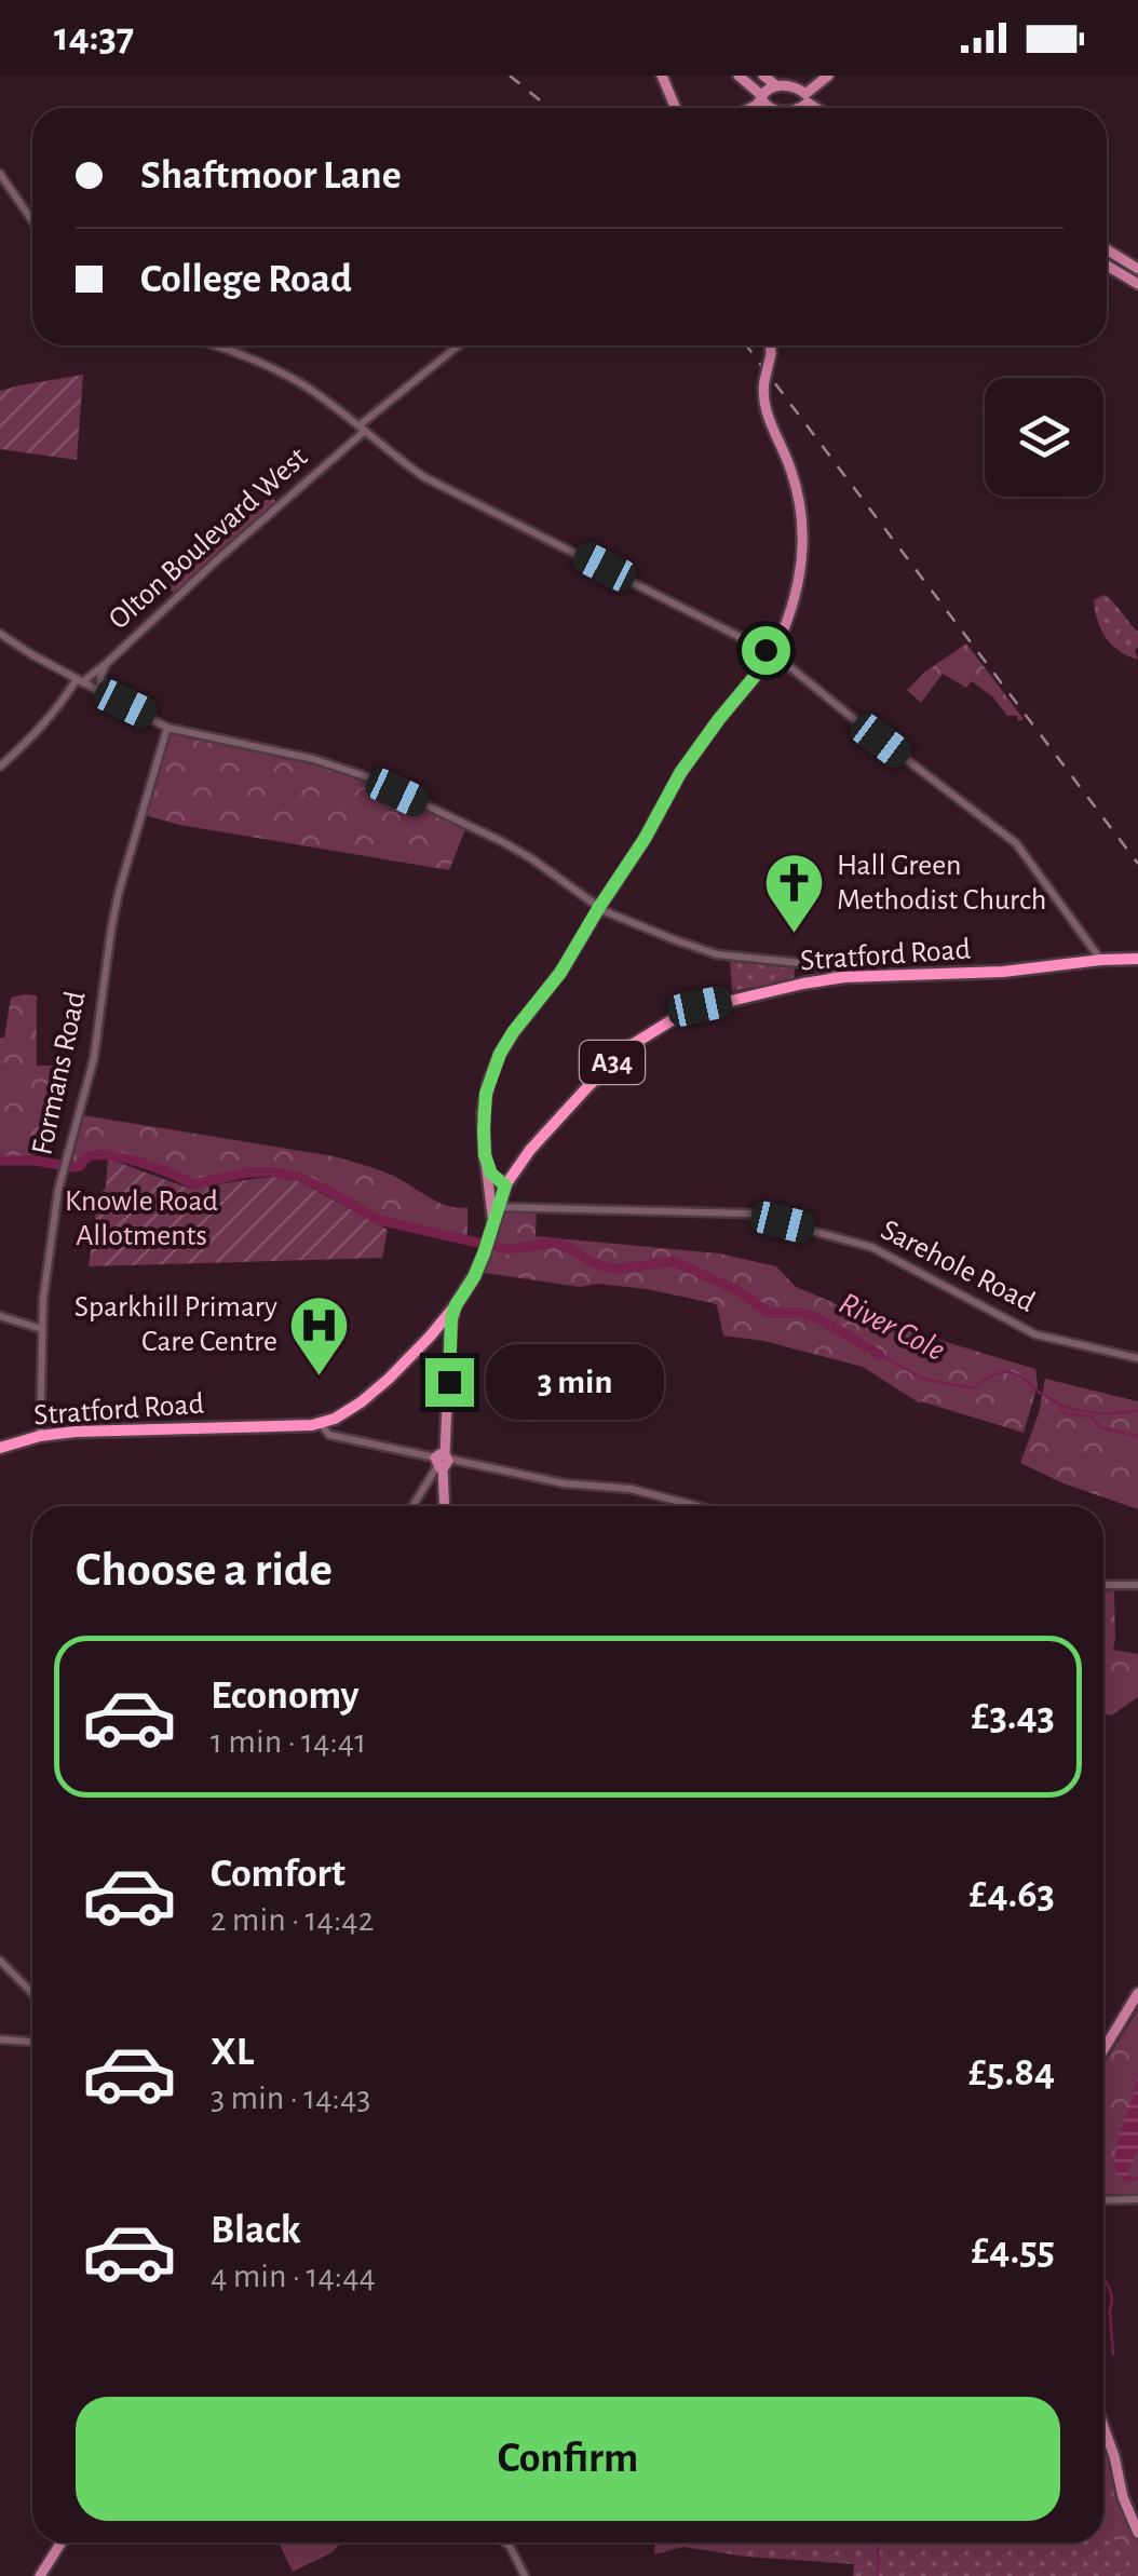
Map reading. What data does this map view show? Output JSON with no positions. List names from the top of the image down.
{
  "streets": {
    "highway": ["Stratford Road", "A34"],
    "street": ["Olton Boulevard West", "Formans Road", "Sarehole Road"]
  },
  "crossings": [
    ["Stratford Road", "Formans Road"],
    ["Stratford Road", "Sarehole Road"]
  ],
  "water": ["River Cole"],
  "parks": ["Knowle Road Allotments"],
  "places": {
    "church": ["Hall Green Methodist Church"],
    "hospital": ["Sparkhill Primary Care Centre"]
  },
  "page": {
    "status": "14:37",
    "banner": ["Shaftmoor Lane", "College Road"],
    "bubble": "3 min",
    "heading": "Choose a ride",
    "list": [
      {
        "name": "Economy",
        "note": "1 min · 14:41",
        "value": "£3.43"
      },
      {
        "name": "Comfort",
        "note": "2 min · 14:42",
        "value": "£4.63"
      },
      {
        "name": "XL",
        "note": "3 min · 14:43",
        "value": "£5.84"
      },
      {
        "name": "Black",
        "note": "4 min · 14:44",
        "value": "£4.55"
      }
    ],
    "buttons": "Confirm"
  }
}
